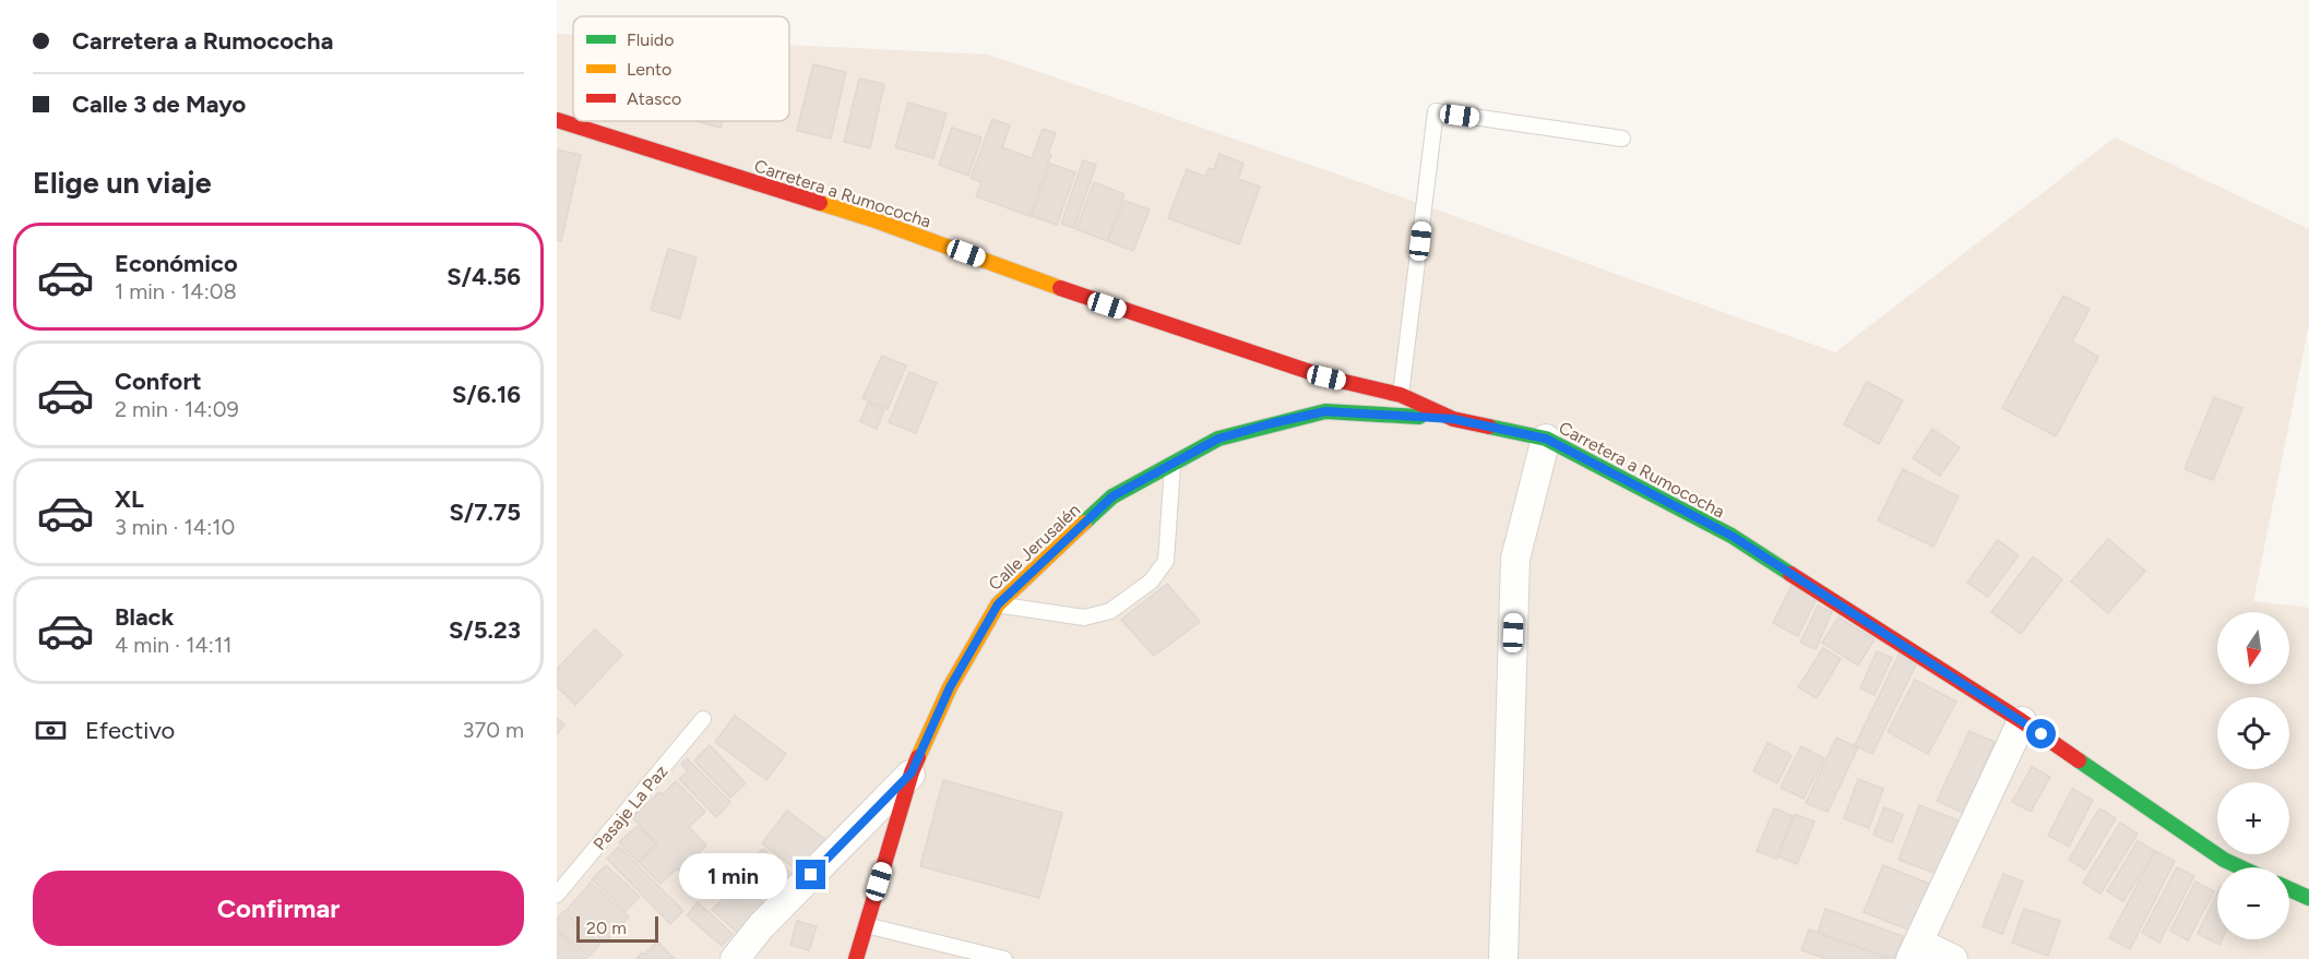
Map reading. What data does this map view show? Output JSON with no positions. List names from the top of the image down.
{
  "streets": {
    "street": ["Carretera a Rumococha", "Calle Jerusalén"],
    "lane": ["Pasaje La Paz"]
  },
  "crossings": [
    ["Carretera a Rumococha", "Calle Jerusalén"]
  ],
  "legend": ["Fluido", "Lento", "Atasco"],
  "scale_bar": "20 m",
  "north": "bottom",
  "page": {
    "banner": ["Carretera a Rumococha", "Calle 3 de Mayo"],
    "heading": "Elige un viaje",
    "list": [
      {
        "name": "Económico",
        "note": "1 min · 14:08",
        "value": "S/4.56"
      },
      {
        "name": "Confort",
        "note": "2 min · 14:09",
        "value": "S/6.16"
      },
      {
        "name": "XL",
        "note": "3 min · 14:10",
        "value": "S/7.75"
      },
      {
        "name": "Black",
        "note": "4 min · 14:11",
        "value": "S/5.23"
      }
    ],
    "map_buttons": ["+", "−"],
    "pay": ["Efectivo", "370 m"],
    "bubble": "1 min",
    "buttons": "Confirmar",
    "scale": "20 m"
  }
}
